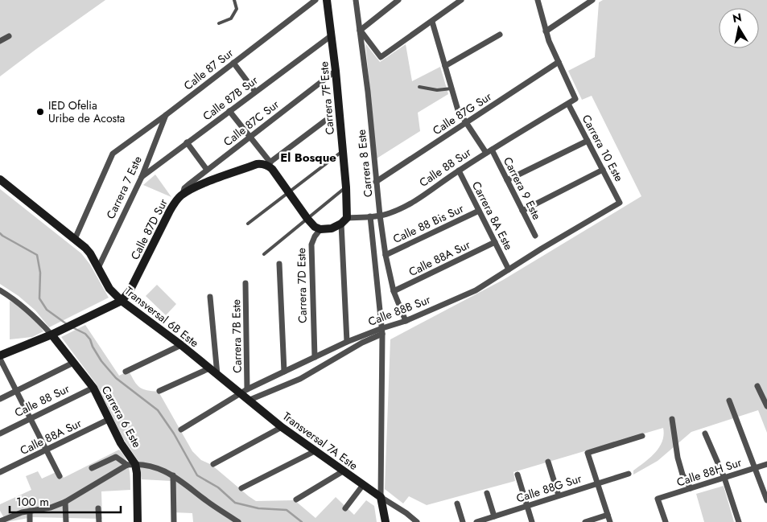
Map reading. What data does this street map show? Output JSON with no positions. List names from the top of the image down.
{
  "streets": {
    "street": [
      "Calle 87 Sur",
      "Calle 87B Sur",
      "Carrera 7F Este",
      "Calle 87G Sur",
      "Calle 87C Sur",
      "Carrera 10 Este",
      "Carrera 8 Este",
      "Calle 88 Sur",
      "Carrera 7 Este",
      "Carrera 9 Este",
      "Carrera 8A Este",
      "Calle 88 Bis Sur",
      "Calle 87D Sur",
      "Calle 88A Sur",
      "Carrera 7D Este",
      "Calle 88B Sur",
      "Transversal 6B Este",
      "Carrera 7B Este",
      "Carrera 6 Este",
      "Transversal 7A Este",
      "Calle 88H Sur",
      "Calle 88G Sur"
    ]
  },
  "crossings": [
    ["Calle 87 Sur", "Carrera 7 Este"],
    ["Calle 87 Sur", "Transversal 6B Este"],
    ["Calle 87B Sur", "Carrera 7F Este"],
    ["Calle 87B Sur", "Carrera 7 Este"],
    ["Carrera 7F Este", "Calle 87C Sur"],
    ["Carrera 7F Este", "Calle 88 Sur"],
    ["Carrera 7F Este", "Calle 88B Sur"],
    ["Calle 87G Sur", "Carrera 8 Este"],
    ["Calle 87G Sur", "Calle 88 Sur"],
    ["Calle 87G Sur", "Carrera 9 Este"],
    ["Calle 87C Sur", "Calle 87D Sur"],
    ["Carrera 10 Este", "Calle 88 Sur"],
    ["Carrera 10 Este", "Calle 88B Sur"],
    ["Carrera 8 Este", "Calle 88 Sur"],
    ["Carrera 8 Este", "Calle 88 Bis Sur"],
    ["Carrera 8 Este", "Calle 88A Sur"],
    ["Carrera 8 Este", "Calle 88B Sur"],
    ["Calle 88 Sur", "Carrera 9 Este"],
    ["Calle 88 Sur", "Carrera 8A Este"],
    ["Calle 88 Sur", "Carrera 7D Este"],
    ["Calle 88 Sur", "Carrera 6 Este"],
    ["Carrera 7 Este", "Transversal 6B Este"],
    ["Carrera 8A Este", "Calle 88 Bis Sur"],
    ["Carrera 8A Este", "Calle 88A Sur"],
    ["Carrera 8A Este", "Calle 88B Sur"],
    ["Calle 87D Sur", "Transversal 6B Este"],
    ["Calle 87D Sur", "Carrera 6 Este"],
    ["Calle 88A Sur", "Carrera 6 Este"],
    ["Carrera 7D Este", "Calle 88B Sur"],
    ["Calle 88B Sur", "Transversal 6B Este"],
    ["Calle 88B Sur", "Carrera 7B Este"],
    ["Calle 88B Sur", "Transversal 7A Este"],
    ["Transversal 6B Este", "Carrera 7B Este"],
    ["Transversal 6B Este", "Transversal 7A Este"]
  ],
  "districts": ["El Bosque"],
  "places": ["IED Ofelia Uribe de Acosta"],
  "scale_bar": "100 m",
  "north": "top"
}
